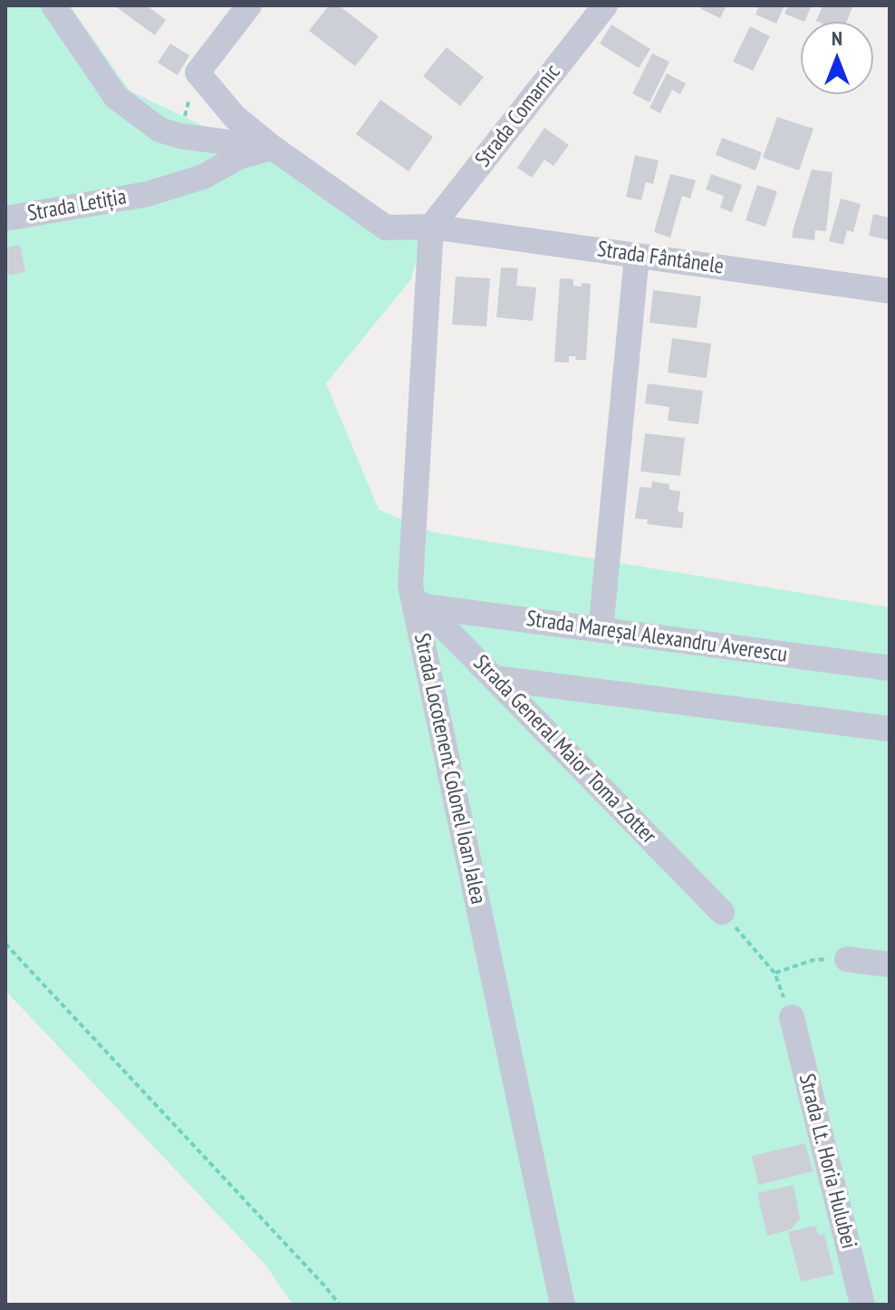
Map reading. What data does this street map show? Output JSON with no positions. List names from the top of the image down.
{
  "streets": {
    "street": [
      "Strada Comarnic",
      "Strada Letiția",
      "Strada Fântânele",
      "Strada Mareșal Alexandru Averescu",
      "Strada General Maior Toma Zotter",
      "Strada Locotenent Colonel Ioan Jalea",
      "Strada Lt. Horia Hulubei"
    ]
  },
  "crossings": [
    ["Strada Comarnic", "Strada Fântânele"],
    ["Strada Comarnic", "Strada Locotenent Colonel Ioan Jalea"],
    ["Strada Letiția", "Strada Fântânele"],
    ["Strada Fântânele", "Strada Locotenent Colonel Ioan Jalea"],
    ["Strada Mareșal Alexandru Averescu", "Strada General Maior Toma Zotter"],
    ["Strada Mareșal Alexandru Averescu", "Strada Locotenent Colonel Ioan Jalea"],
    ["Strada General Maior Toma Zotter", "Strada Locotenent Colonel Ioan Jalea"]
  ],
  "north": "top"
}
